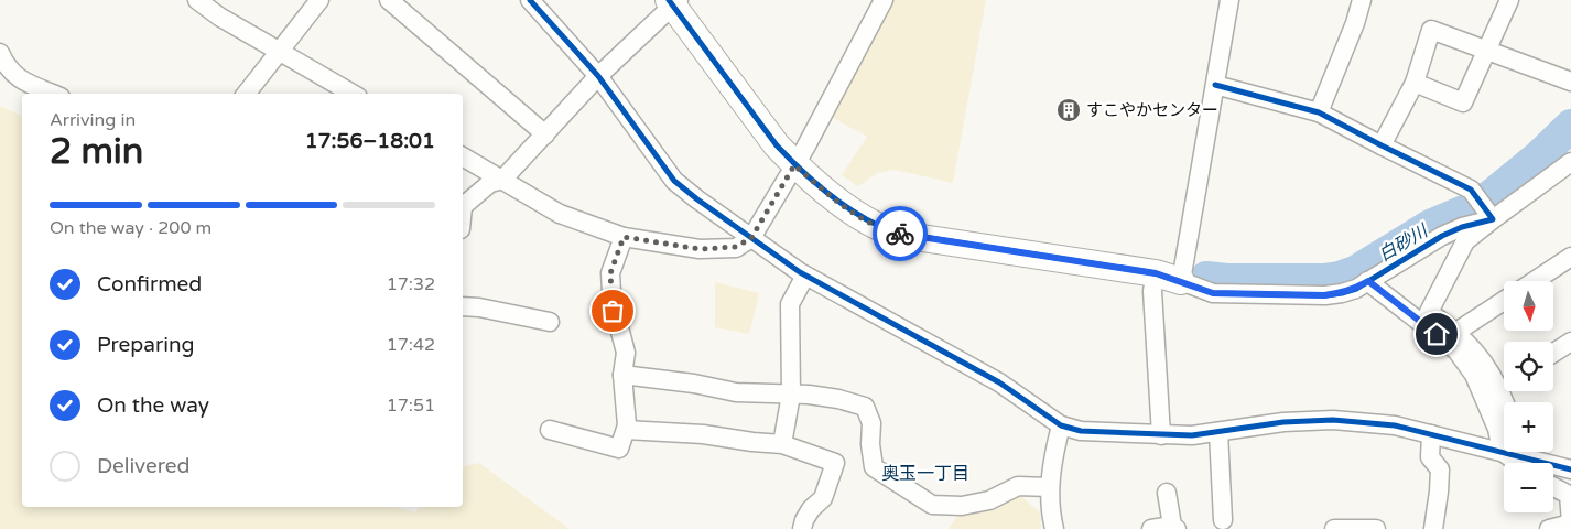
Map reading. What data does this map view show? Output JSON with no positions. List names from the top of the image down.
{
  "districts": ["奥玉一丁目"],
  "water": ["白砂川"],
  "places": {
    "building": ["すこやかセンター"]
  },
  "north": "bottom",
  "page": {
    "heading": ["2 min", "Arriving in", "17:56–18:01"],
    "bar": "On the way · 200 m",
    "list": [
      ["Confirmed", "17:32"],
      ["Preparing", "17:42"],
      ["On the way", "17:51"],
      "Delivered"
    ],
    "map_buttons": ["+", "−"]
  }
}
